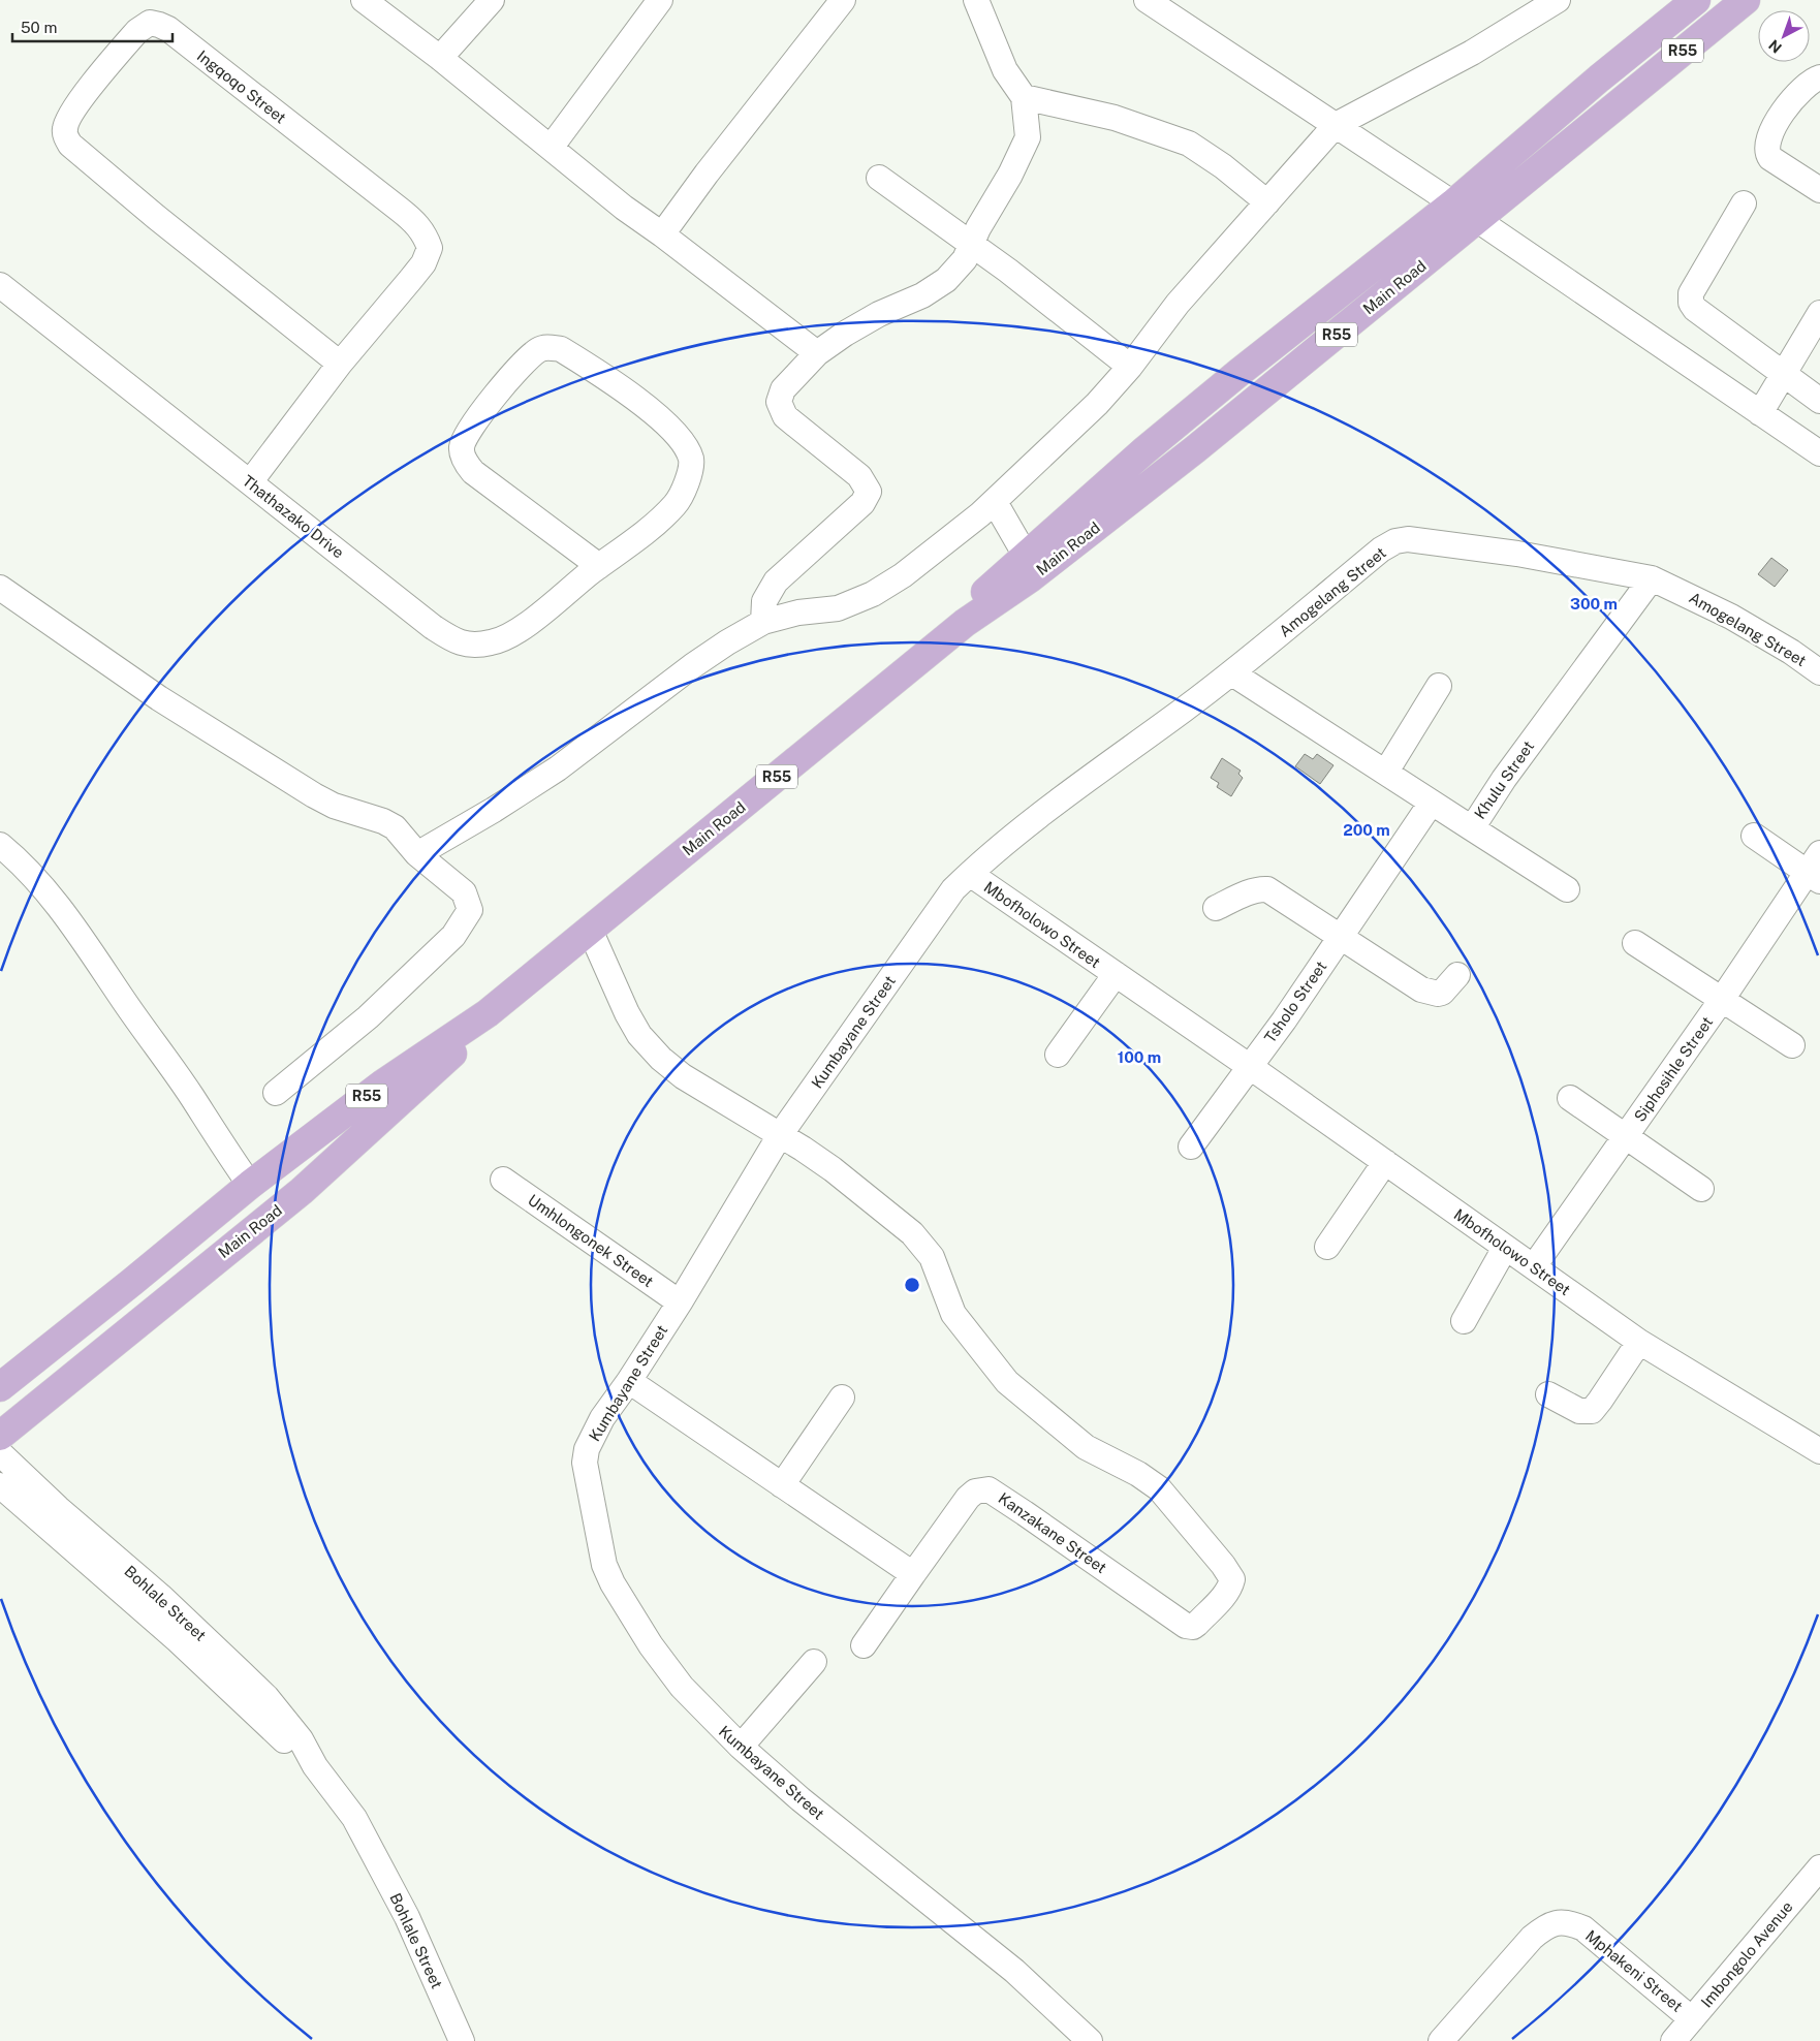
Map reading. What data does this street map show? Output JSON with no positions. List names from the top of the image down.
{
  "streets": {
    "main road": ["R55", "Main Road"],
    "street": [
      "Ingqoqo Street",
      "Thathazako Drive",
      "Amogelang Street",
      "Khulu Street",
      "Mbofholowo Street",
      "Tsholo Street",
      "Kumbayane Street",
      "Siphosihle Street",
      "Umhlongonek Street",
      "Kanzakane Street",
      "Bohlale Street",
      "Imbongolo Avenue",
      "Mphakeni Street"
    ]
  },
  "crossings": [
    ["Ingqoqo Street", "Thathazako Drive"],
    ["Amogelang Street", "Khulu Street"],
    ["Amogelang Street", "Mbofholowo Street"],
    ["Amogelang Street", "Kumbayane Street"],
    ["Khulu Street", "Tsholo Street"],
    ["Mbofholowo Street", "Tsholo Street"],
    ["Mbofholowo Street", "Siphosihle Street"],
    ["Kumbayane Street", "Umhlongonek Street"],
    ["Kumbayane Street", "Kanzakane Street"],
    ["Imbongolo Avenue", "Mphakeni Street"]
  ],
  "scale_bar": "50 m",
  "north": "bottom left",
  "rings": ["300 m", "200 m", "100 m"]
}
